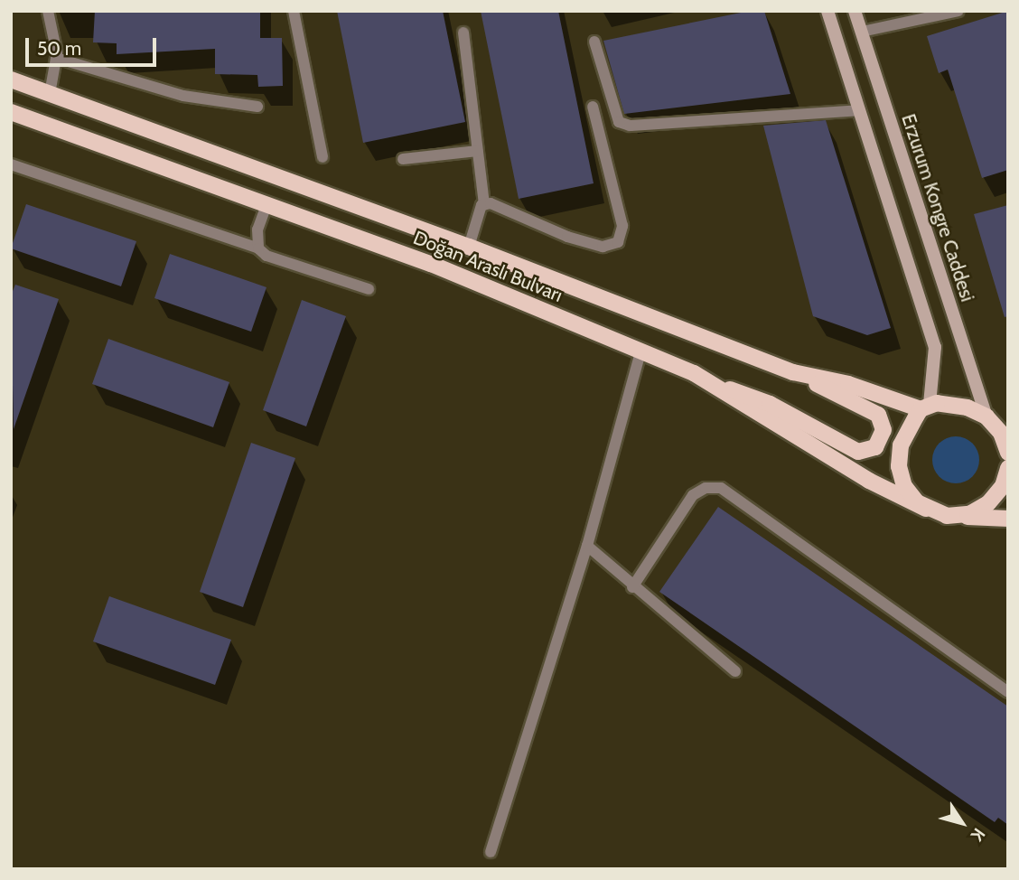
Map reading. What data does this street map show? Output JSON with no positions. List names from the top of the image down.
{
  "streets": {
    "main road": ["Erzurum Kongre Caddesi", "Doğan Araslı Bulvarı"]
  },
  "crossings": [
    ["Erzurum Kongre Caddesi", "Doğan Araslı Bulvarı"]
  ],
  "scale_bar": "50 m",
  "north": "bottom right"
}
